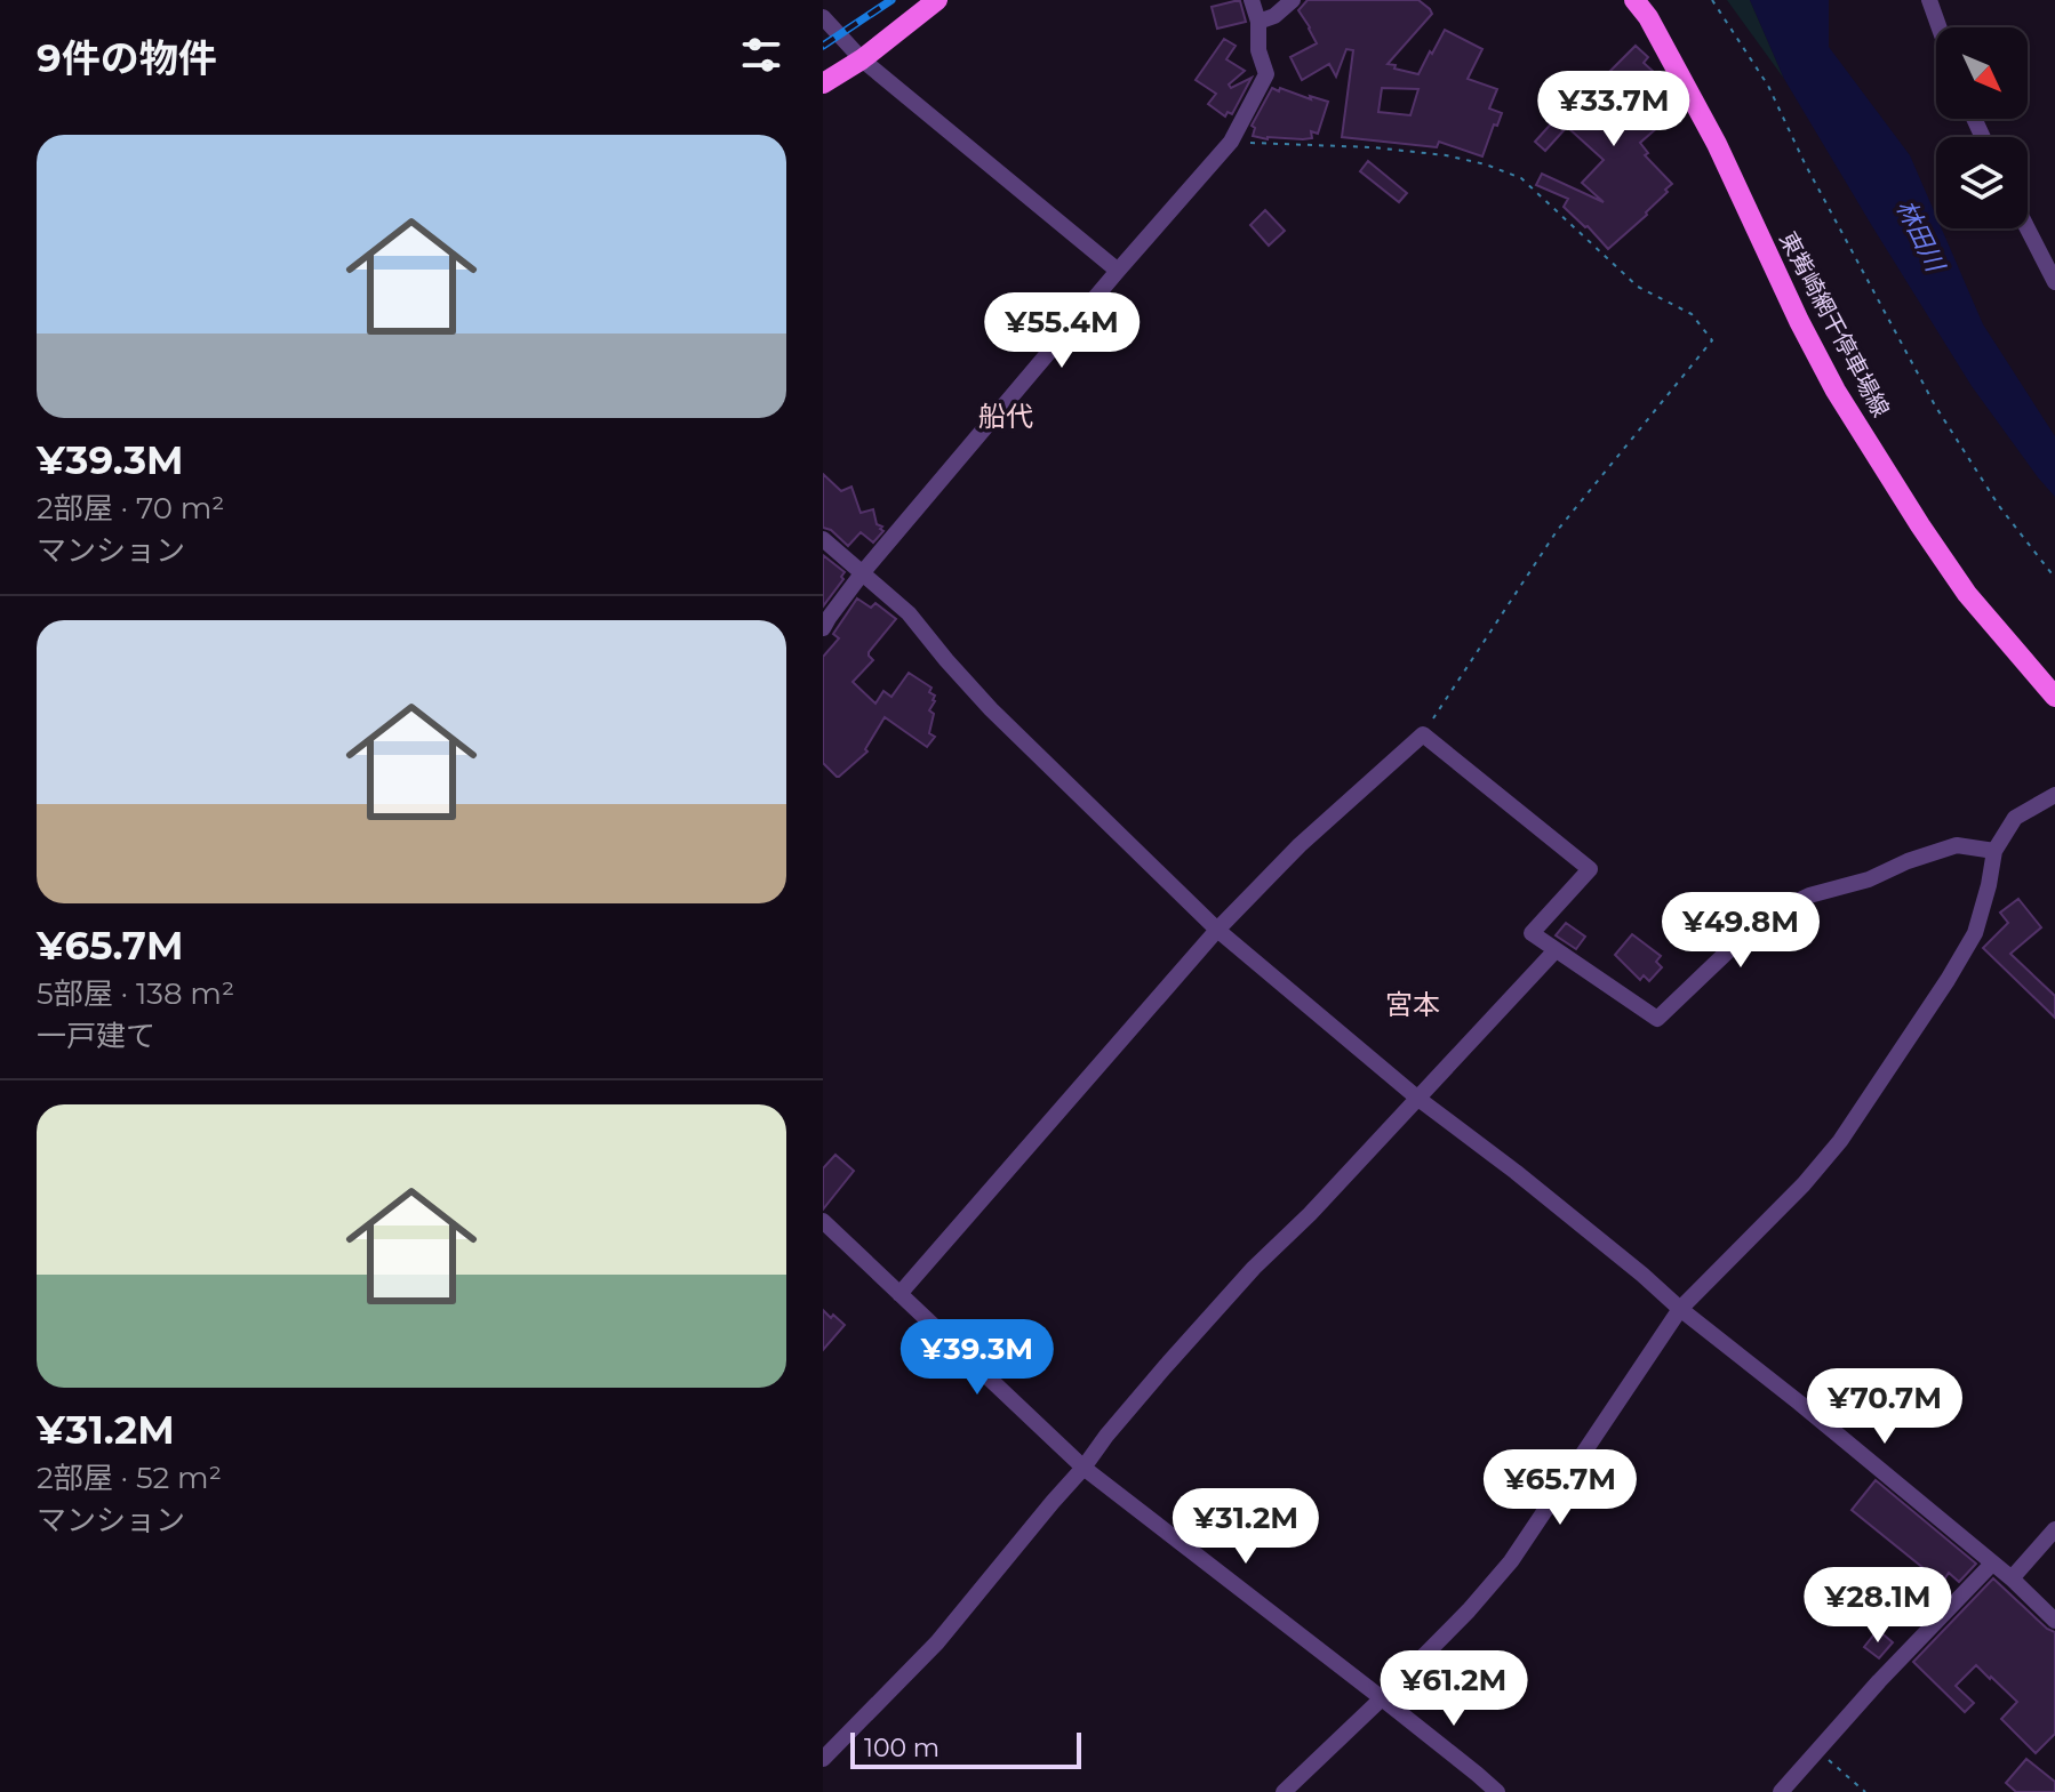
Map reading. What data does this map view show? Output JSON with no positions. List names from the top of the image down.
{
  "streets": {
    "main road": ["東觜崎網干停車場線"]
  },
  "districts": ["船代", "宮本"],
  "water": ["林田川"],
  "scale_bar": "100 m",
  "north": "bottom right",
  "page": {
    "heading": "9件の物件",
    "price": [
      "¥33.7M",
      "¥55.4M",
      "¥49.8M",
      "¥39.3M",
      "¥70.7M",
      "¥65.7M",
      "¥31.2M",
      "¥28.1M",
      "¥61.2M"
    ],
    "list": [
      {
        "name": "¥39.3M",
        "note": "2部屋 · 70 m² · マンション"
      },
      {
        "name": "¥65.7M",
        "note": "5部屋 · 138 m² · 一戸建て"
      },
      {
        "name": "¥31.2M",
        "note": "2部屋 · 52 m² · マンション"
      }
    ],
    "scale": "100 m"
  }
}
